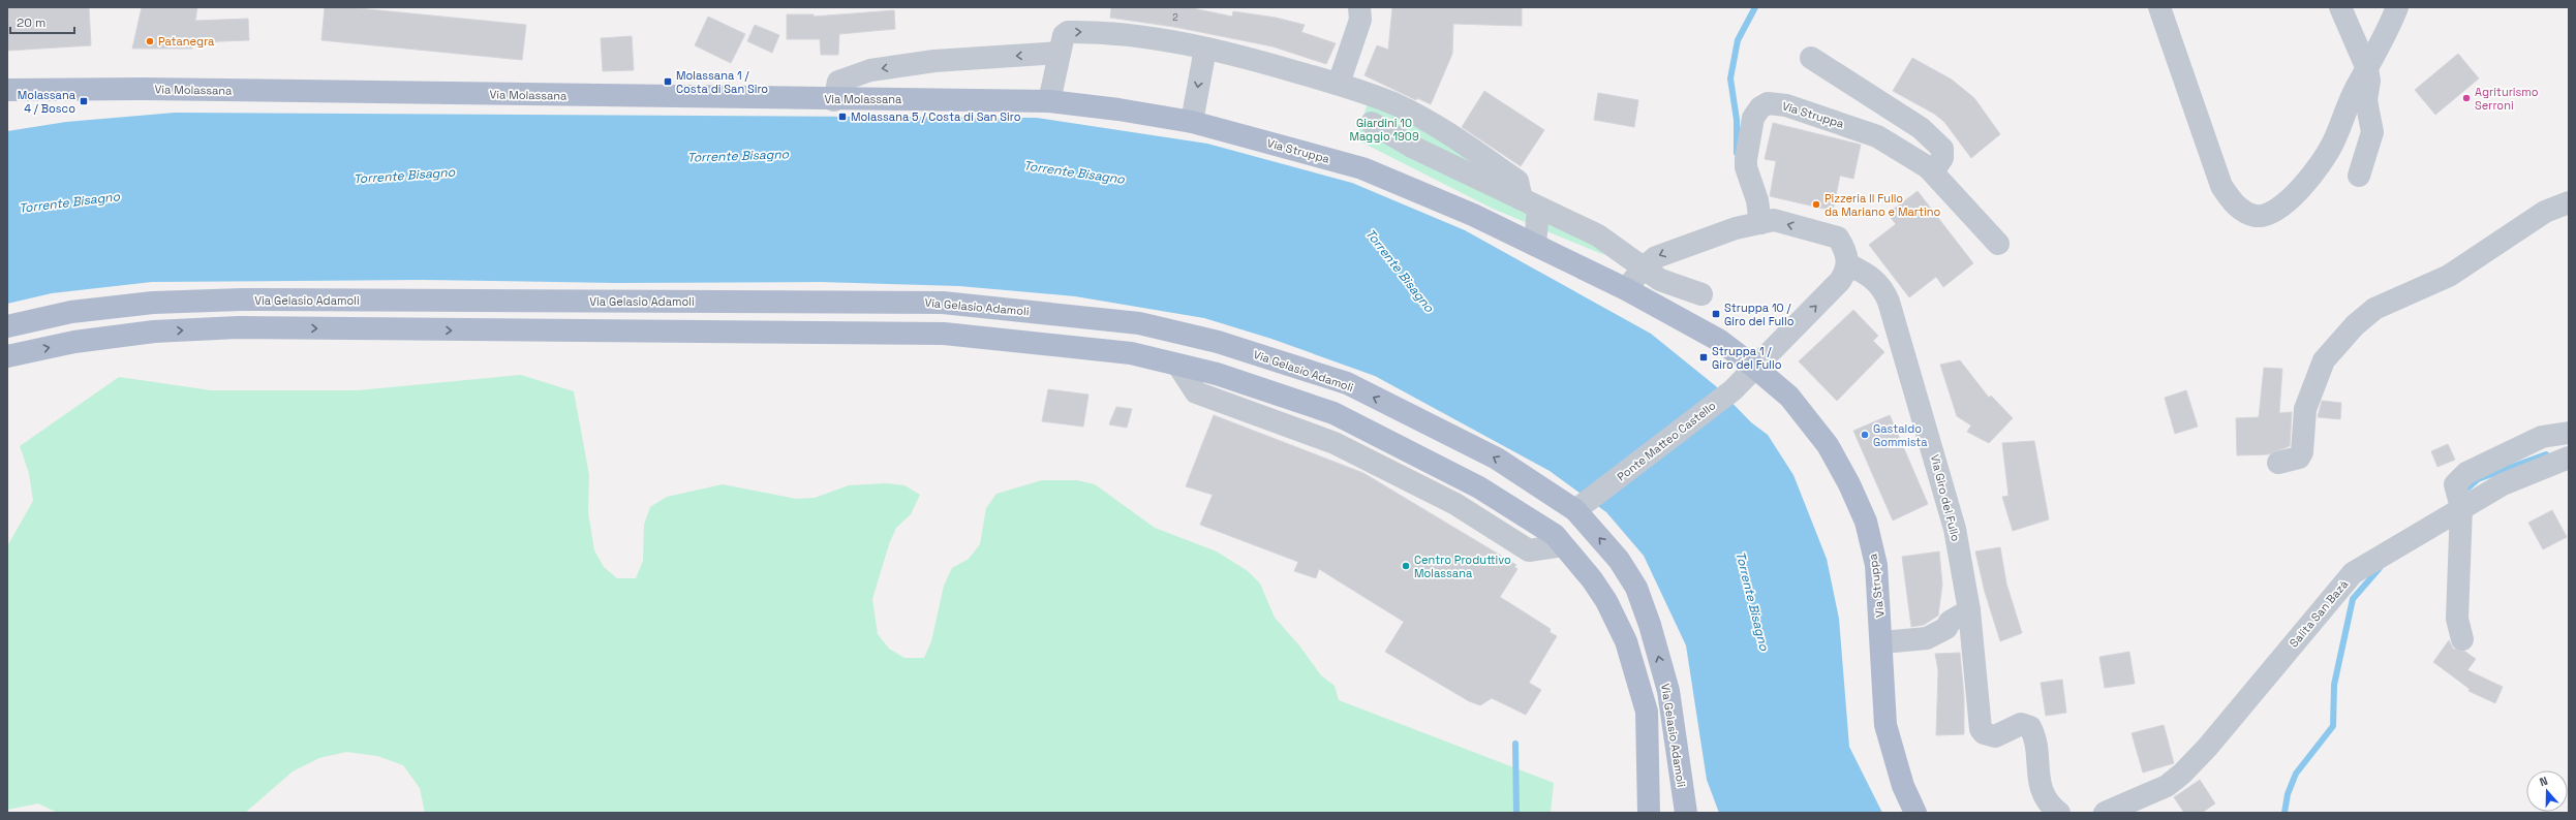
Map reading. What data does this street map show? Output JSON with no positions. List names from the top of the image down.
{
  "streets": {
    "main road": ["Via Molassana", "Via Struppa", "Via Gelasio Adamoli"],
    "street": ["Ponte Matteo Castello", "Via Giro del Fullo", "Salita San Bazà"]
  },
  "crossings": [
    ["Via Molassana", "Via Struppa"],
    ["Via Struppa", "Ponte Matteo Castello"],
    ["Via Gelasio Adamoli", "Ponte Matteo Castello"]
  ],
  "water": ["Torrente Bisagno"],
  "parks": ["Giardini 10 Maggio 1909"],
  "places": {
    "other": [
      "Patanegra",
      "Agriturismo Serroni",
      "Pizzeria Il Fullo da Mariano e Martino",
      "Gastaldo Gommista",
      "Centro Produttivo Molassana"
    ],
    "transit": [
      "Molassana 1 / Costa di San Siro",
      "Molassana 4 / Bosco",
      "Molassana 5 / Costa di San Siro",
      "Struppa 10 / Giro del Fullo",
      "Struppa 1 / Giro del Fullo"
    ]
  },
  "house_numbers": ["2"],
  "scale_bar": "20 m",
  "north": "top"
}
